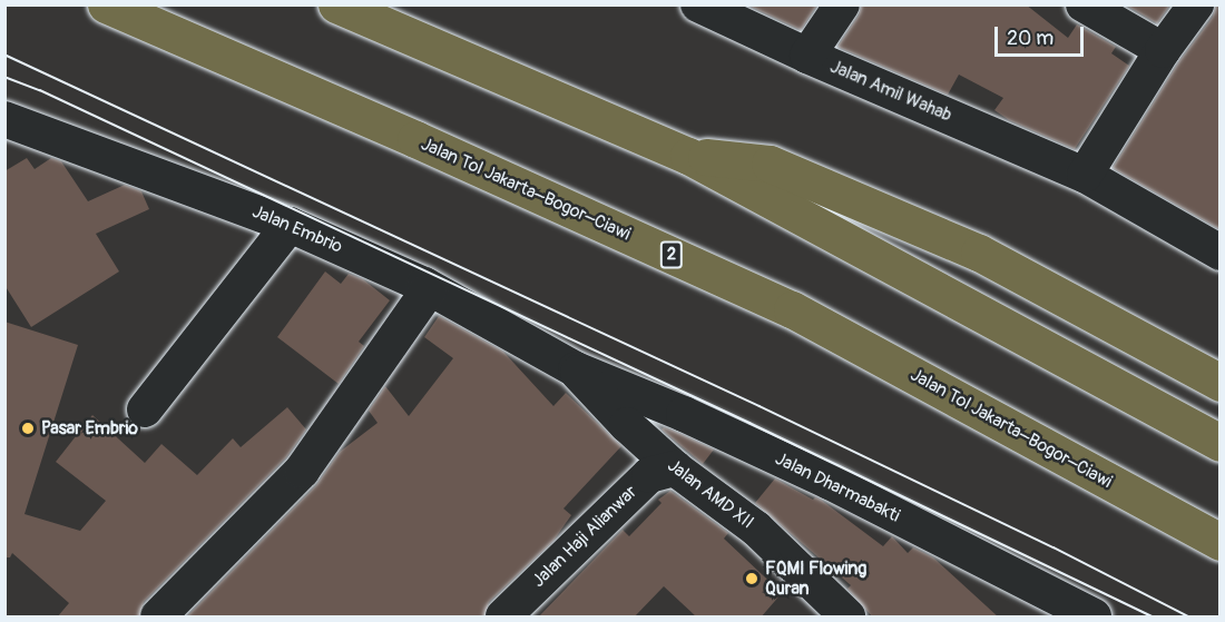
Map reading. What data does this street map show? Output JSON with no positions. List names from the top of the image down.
{
  "streets": {
    "highway": ["Jalan Tol Jakarta–Bogor–Ciawi", "2"],
    "street": [
      "Jalan Amil Wahab",
      "Jalan Embrio",
      "Jalan Dharmabakti",
      "Jalan AMD XII",
      "Jalan Haji Alianwar"
    ]
  },
  "crossings": [
    ["Jalan Embrio", "Jalan Dharmabakti"],
    ["Jalan Embrio", "Jalan AMD XII"],
    ["Jalan Dharmabakti", "Jalan AMD XII"],
    ["Jalan AMD XII", "Jalan Haji Alianwar"]
  ],
  "places": ["Pasar Embrio", "FQMI Flowing Quran"],
  "scale_bar": "20 m"
}
